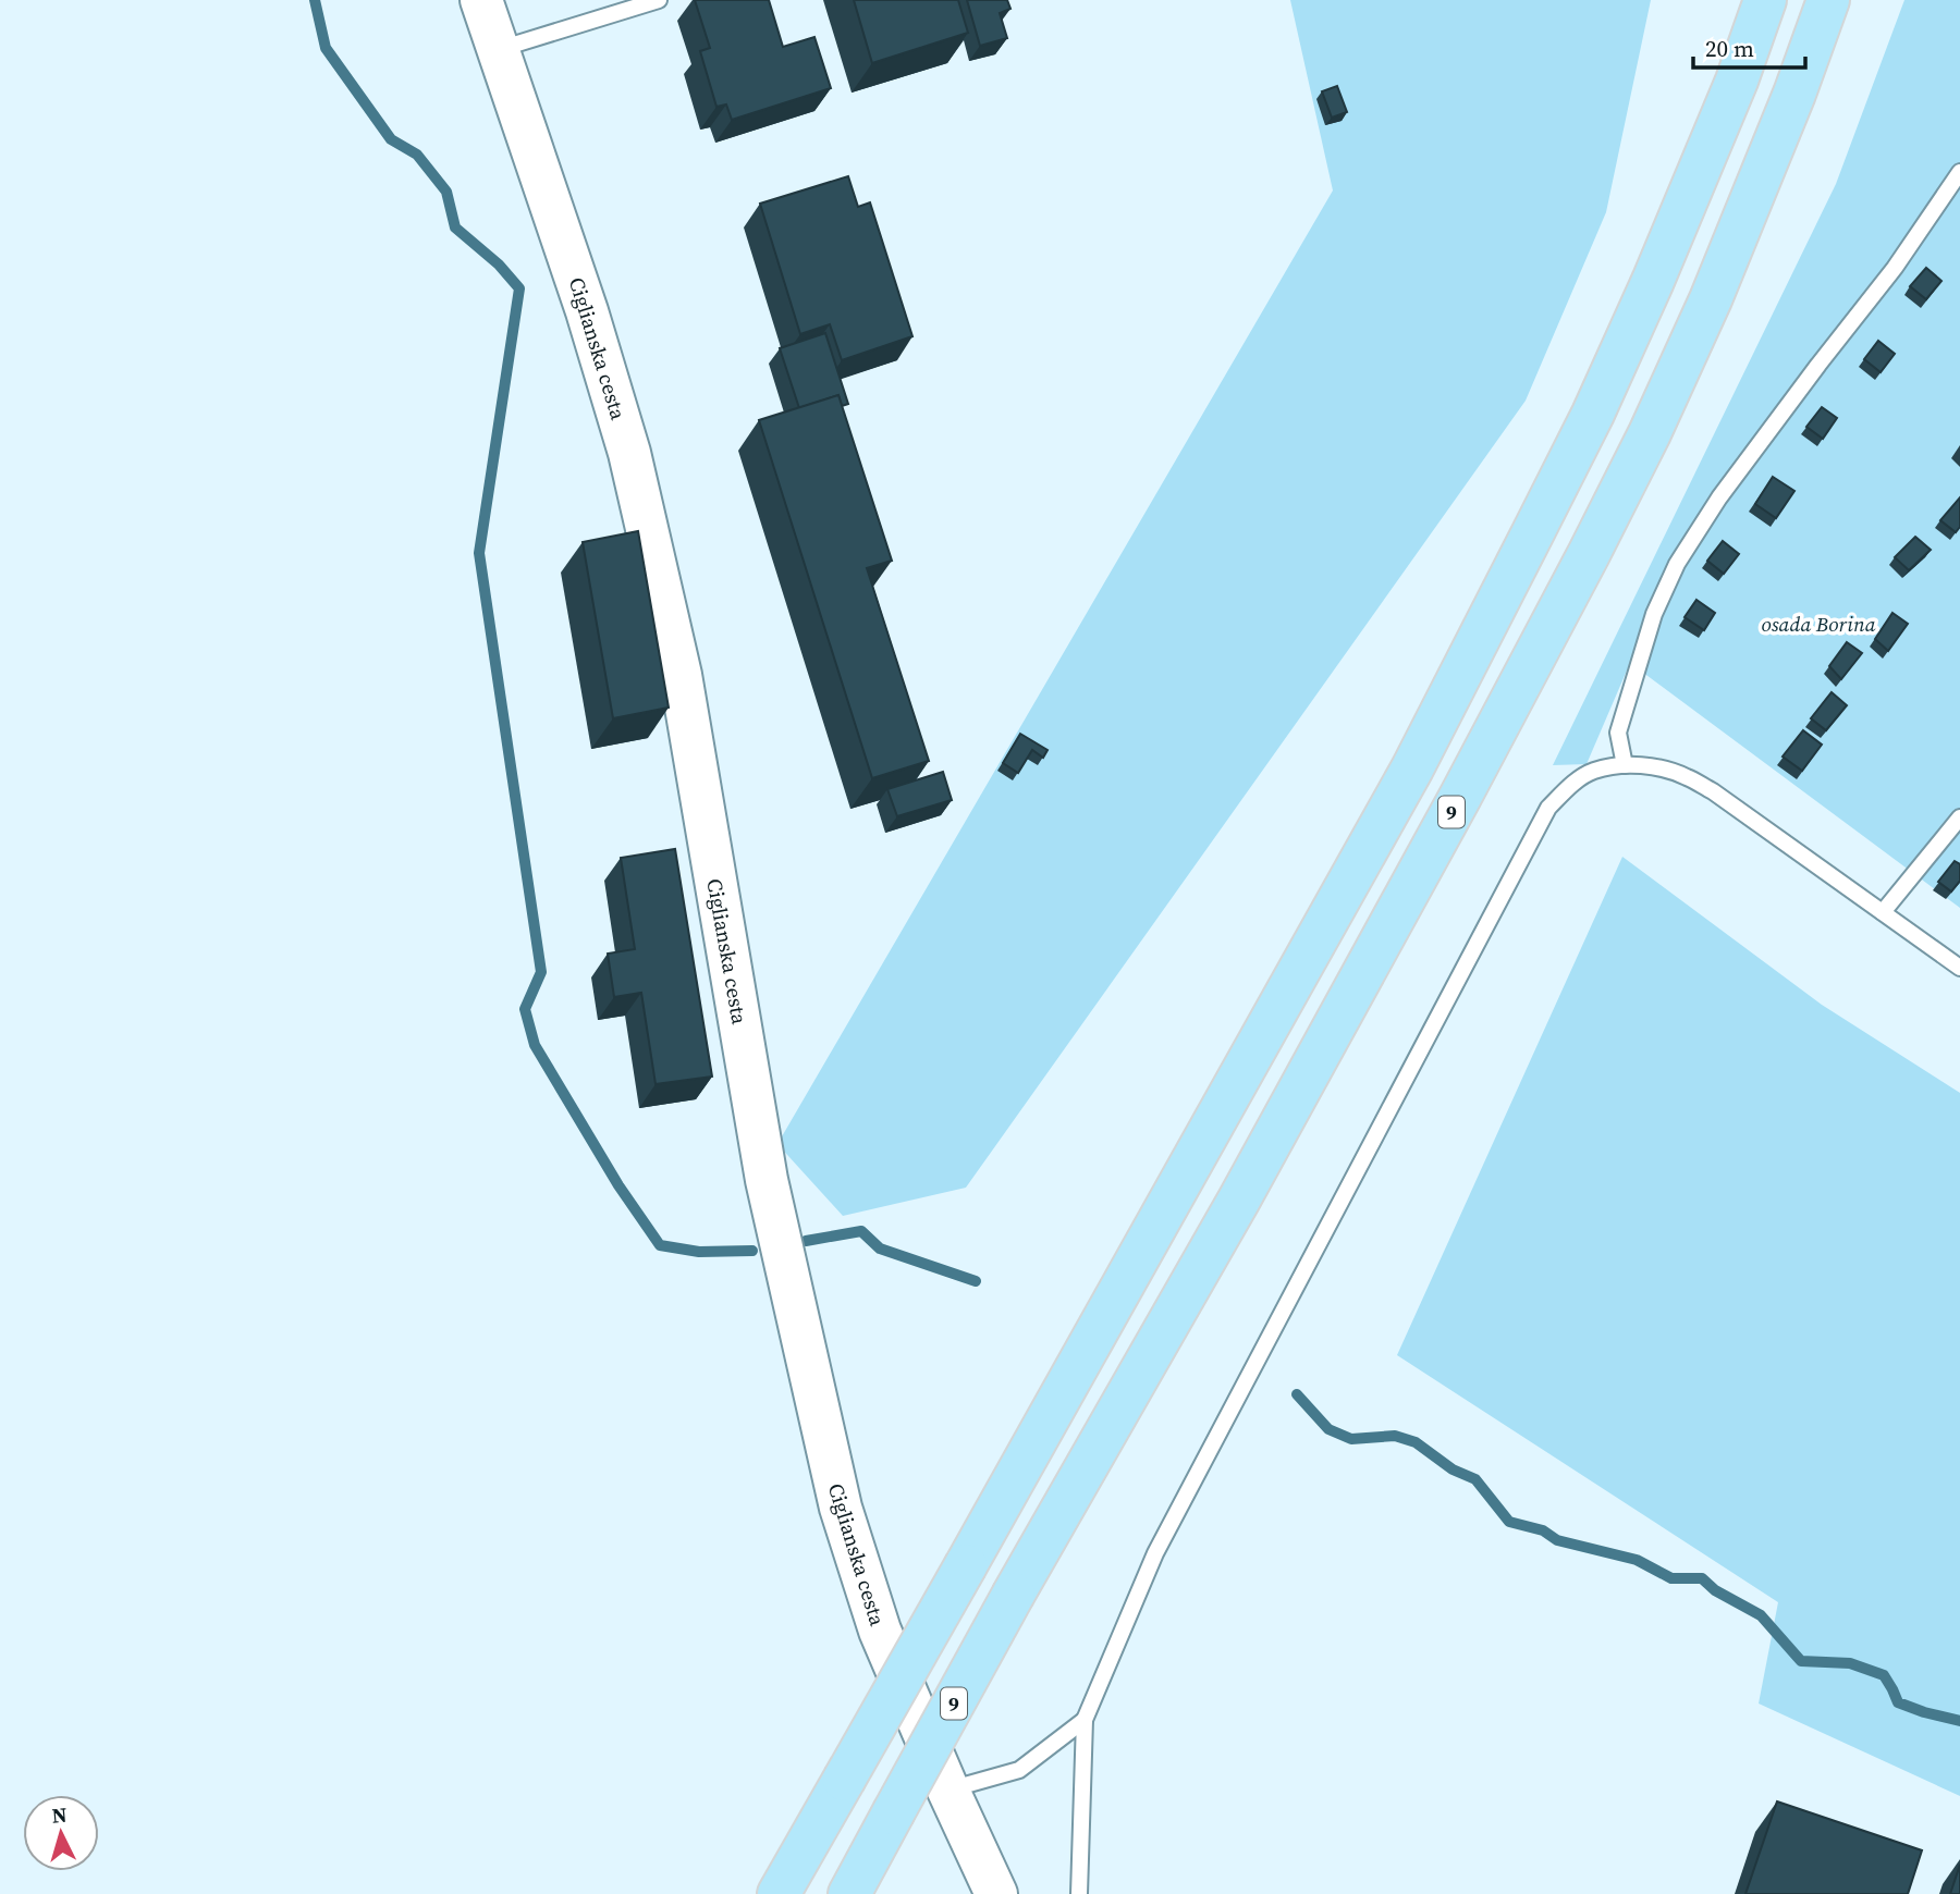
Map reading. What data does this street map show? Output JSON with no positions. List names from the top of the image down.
{
  "streets": {
    "main road": ["9"],
    "street": ["Ciglianska cesta"]
  },
  "parks": ["osada Borina"],
  "scale_bar": "20 m",
  "north": "top"
}
